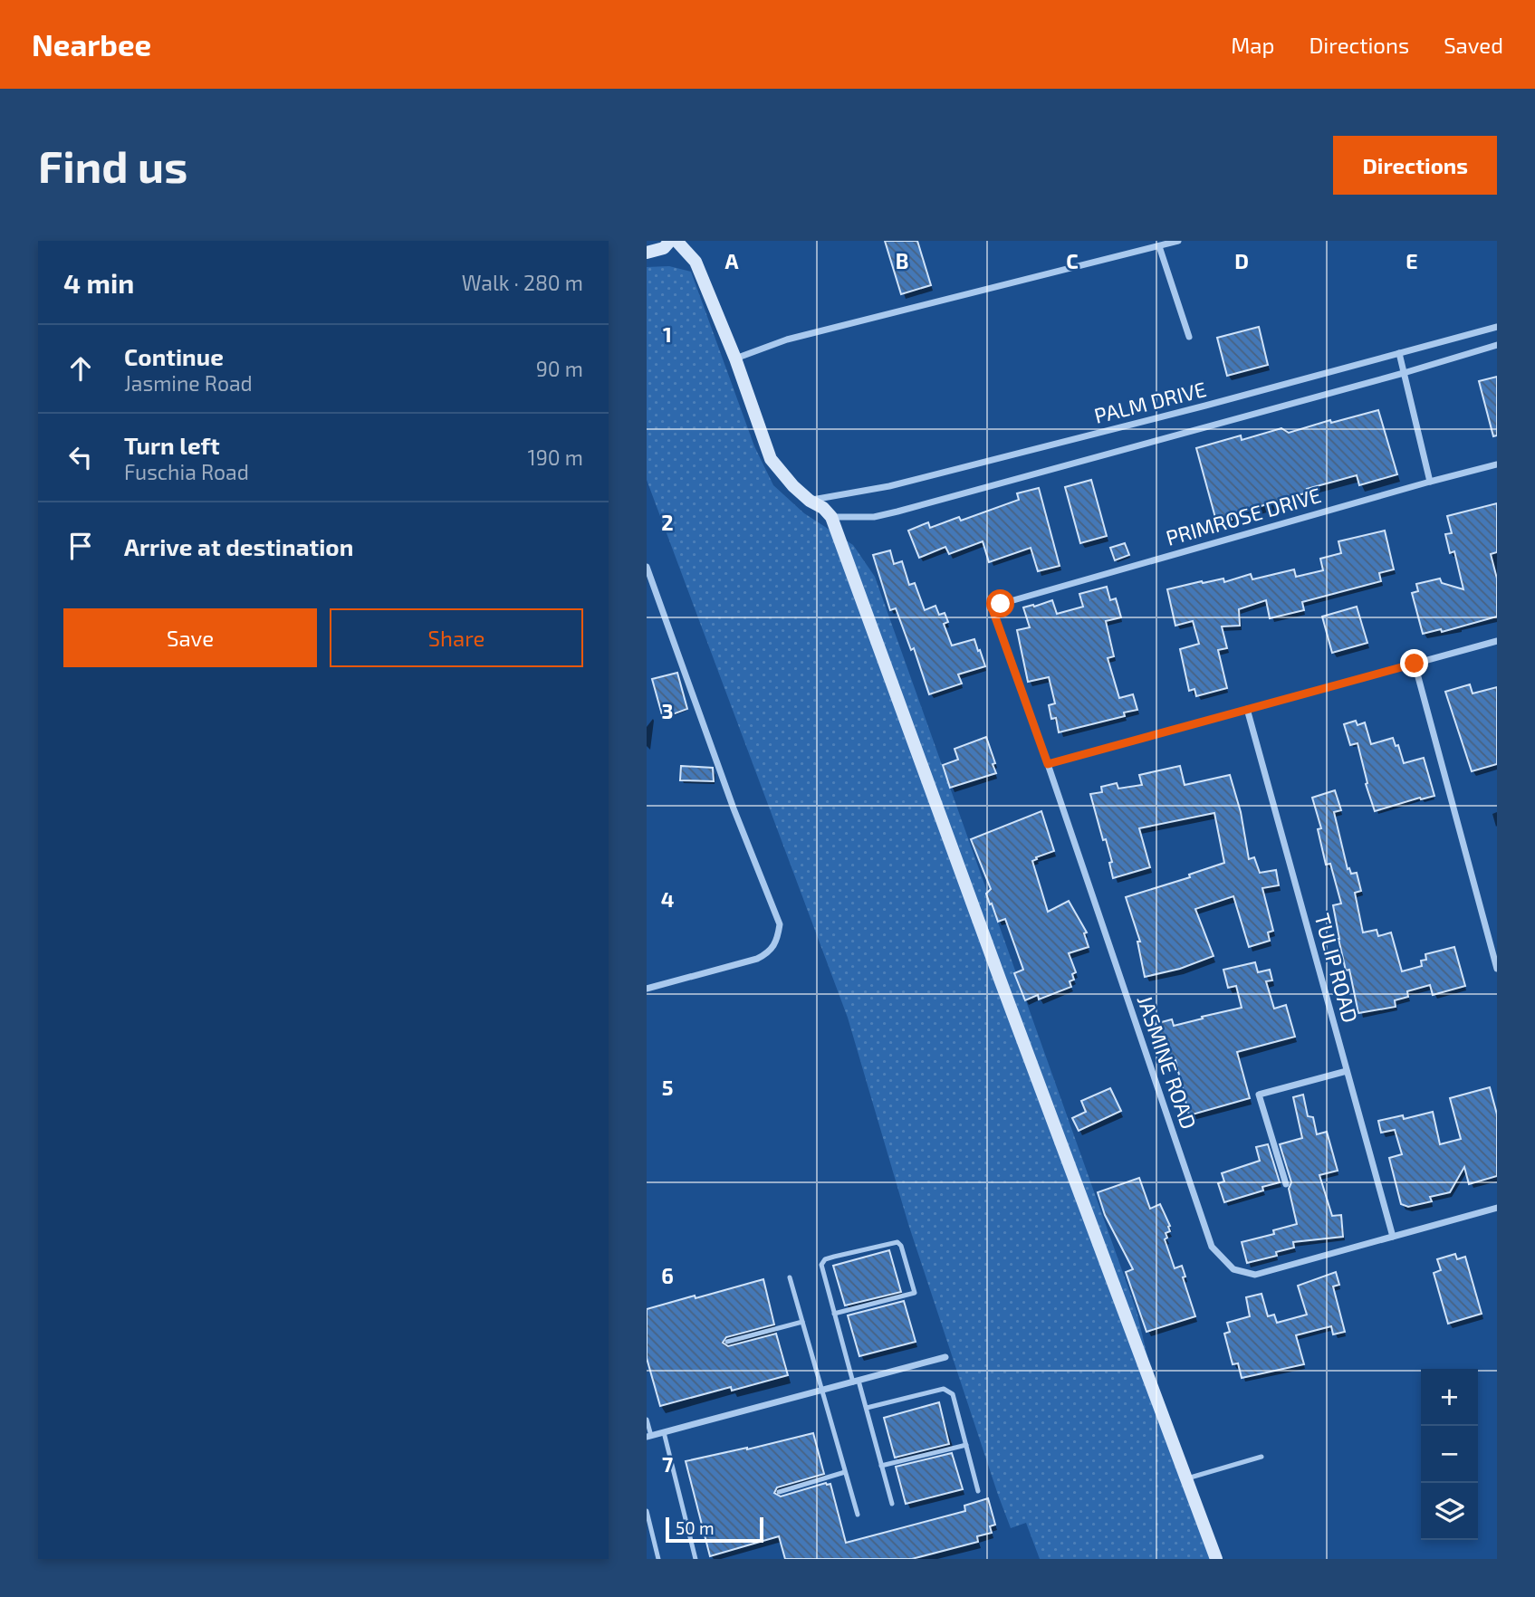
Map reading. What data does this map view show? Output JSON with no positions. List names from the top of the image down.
{
  "streets": {
    "street": [
      "PALM DRIVE",
      "PRIMROSE DRIVE",
      "TULIP ROAD",
      "JASMINE ROAD"
    ]
  },
  "crossings": [
    ["PRIMROSE DRIVE", "JASMINE ROAD"],
    ["TULIP ROAD", "JASMINE ROAD"]
  ],
  "scale_bar": "50 m",
  "page": {
    "header": "Nearbee",
    "nav": ["Map", "Directions", "Saved"],
    "buttons": [
      "Directions",
      ["Save", "Share"]
    ],
    "title": "Find us",
    "heading": ["4 min", "Walk · 280 m"],
    "list": [
      ["Continue", "Jasmine Road", "90 m"],
      ["Turn left", "Fuschia Road", "190 m"],
      "Arrive at destination"
    ],
    "map_buttons": ["+", "−"],
    "scale": "50 m"
  },
  "grid": {
    "columns": [
      "A",
      "B",
      "C",
      "D",
      "E"
    ],
    "rows": [
      "1",
      "2",
      "3",
      "4",
      "5",
      "6",
      "7"
    ]
  }
}
